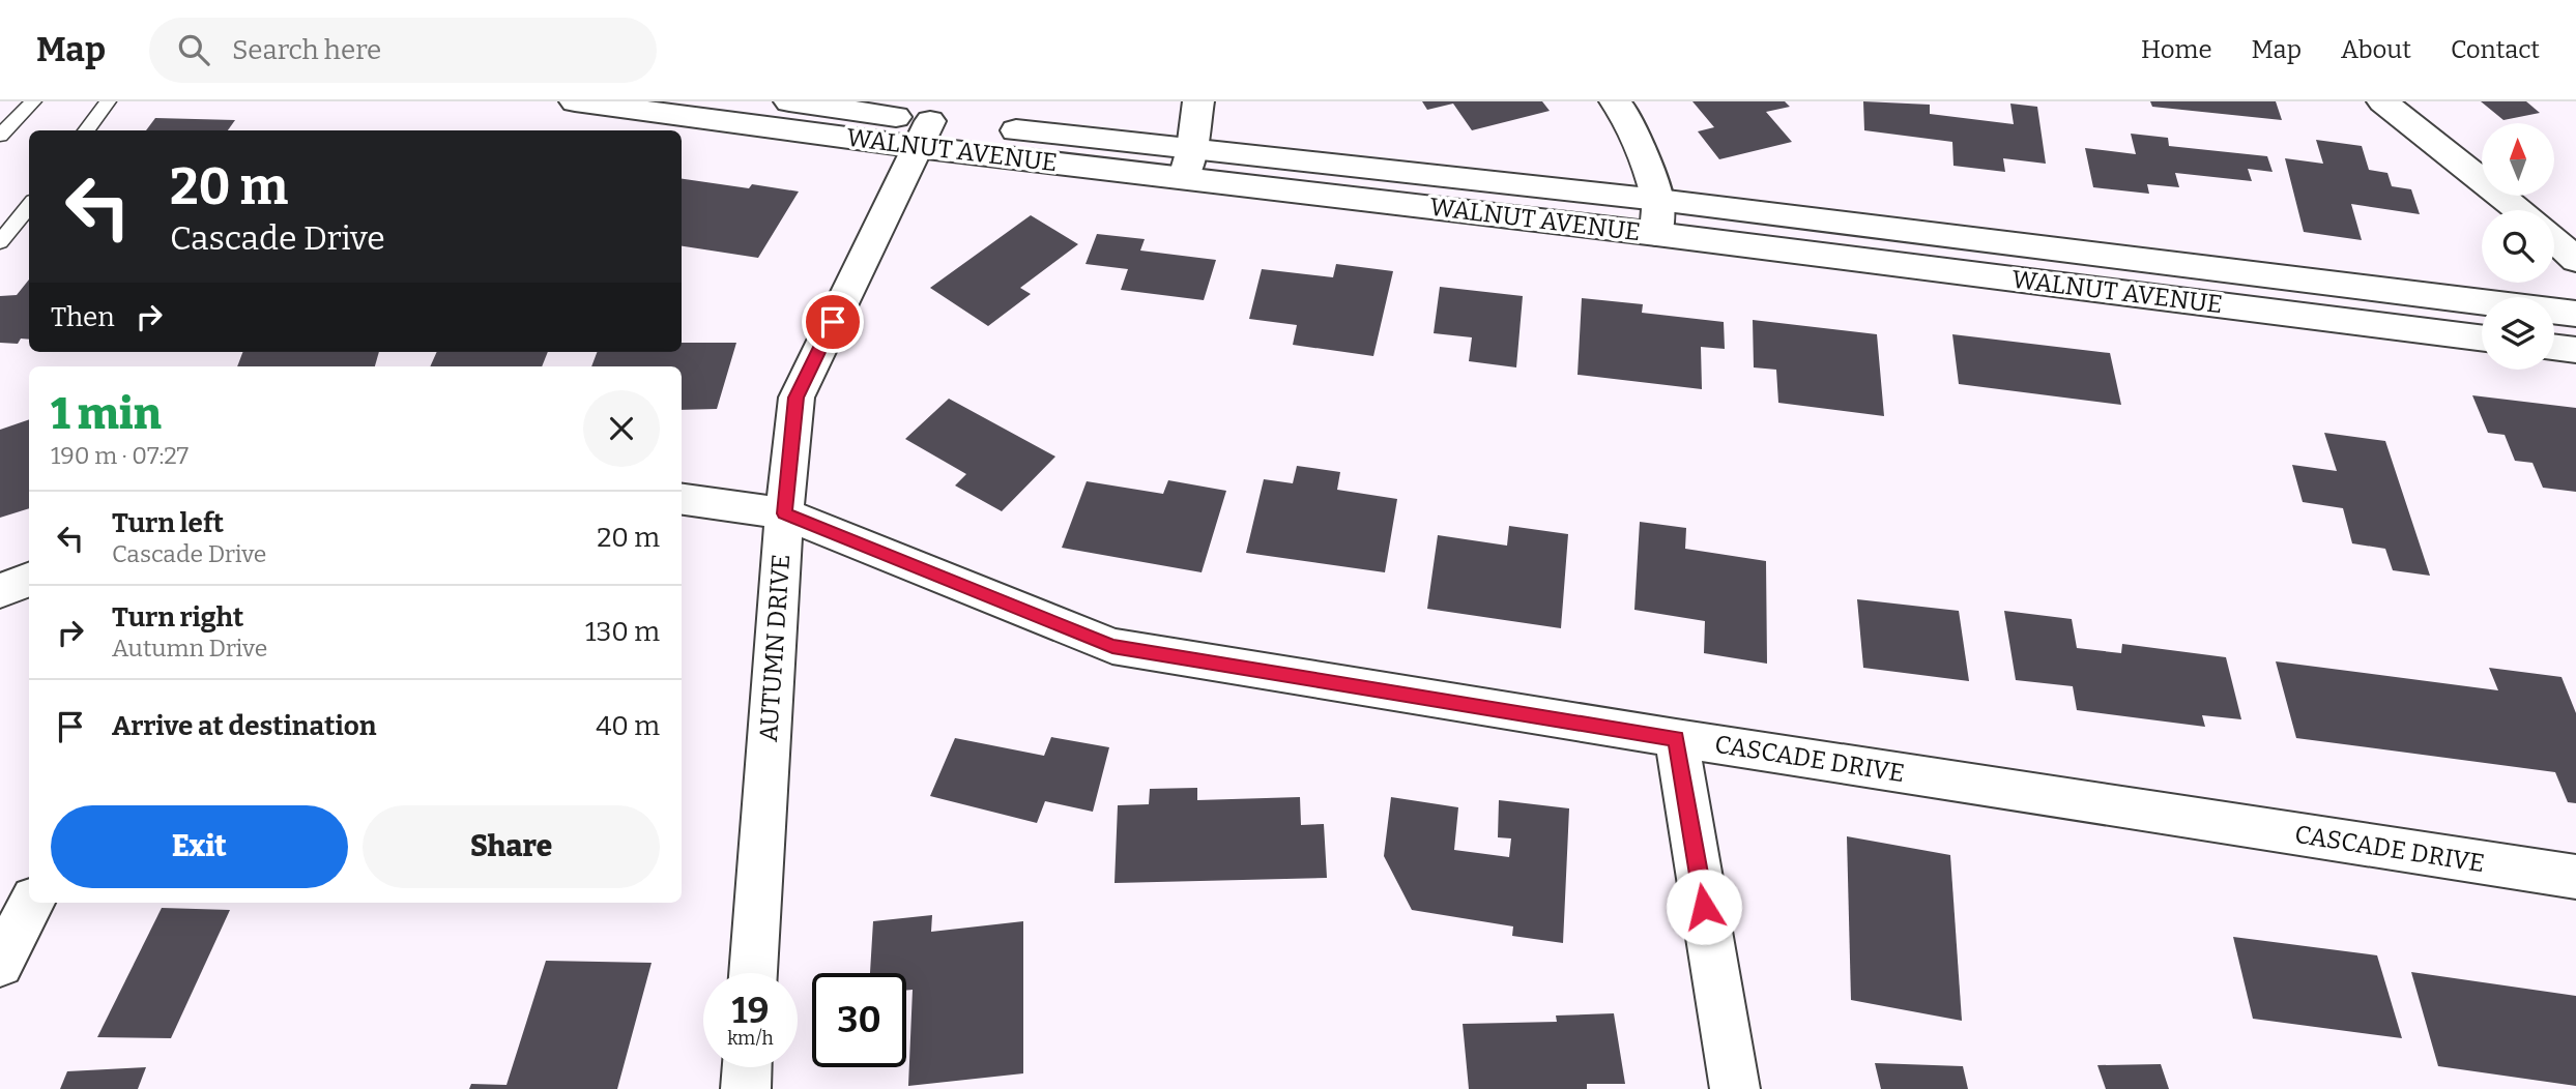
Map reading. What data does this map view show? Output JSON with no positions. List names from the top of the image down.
{
  "streets": {
    "street": ["WALNUT AVENUE", "AUTUMN DRIVE", "CASCADE DRIVE"]
  },
  "crossings": [
    ["WALNUT AVENUE", "AUTUMN DRIVE"],
    ["AUTUMN DRIVE", "CASCADE DRIVE"]
  ],
  "north": "top",
  "page": {
    "header": "Map",
    "search": "Search here",
    "nav": [
      "Home",
      "Map",
      "About",
      "Contact"
    ],
    "turn": ["20 m", "Cascade Drive"],
    "then": "Then",
    "heading": ["1 min", "190 m · 07:27"],
    "list": [
      {
        "name": "Turn left",
        "note": "Cascade Drive",
        "value": "20 m"
      },
      {
        "name": "Turn right",
        "note": "Autumn Drive",
        "value": "130 m"
      },
      {
        "name": "Arrive at destination",
        "value": "40 m"
      }
    ],
    "buttons": ["Exit", "Share"],
    "speed": "19 km/h",
    "limit": "30"
  }
}
